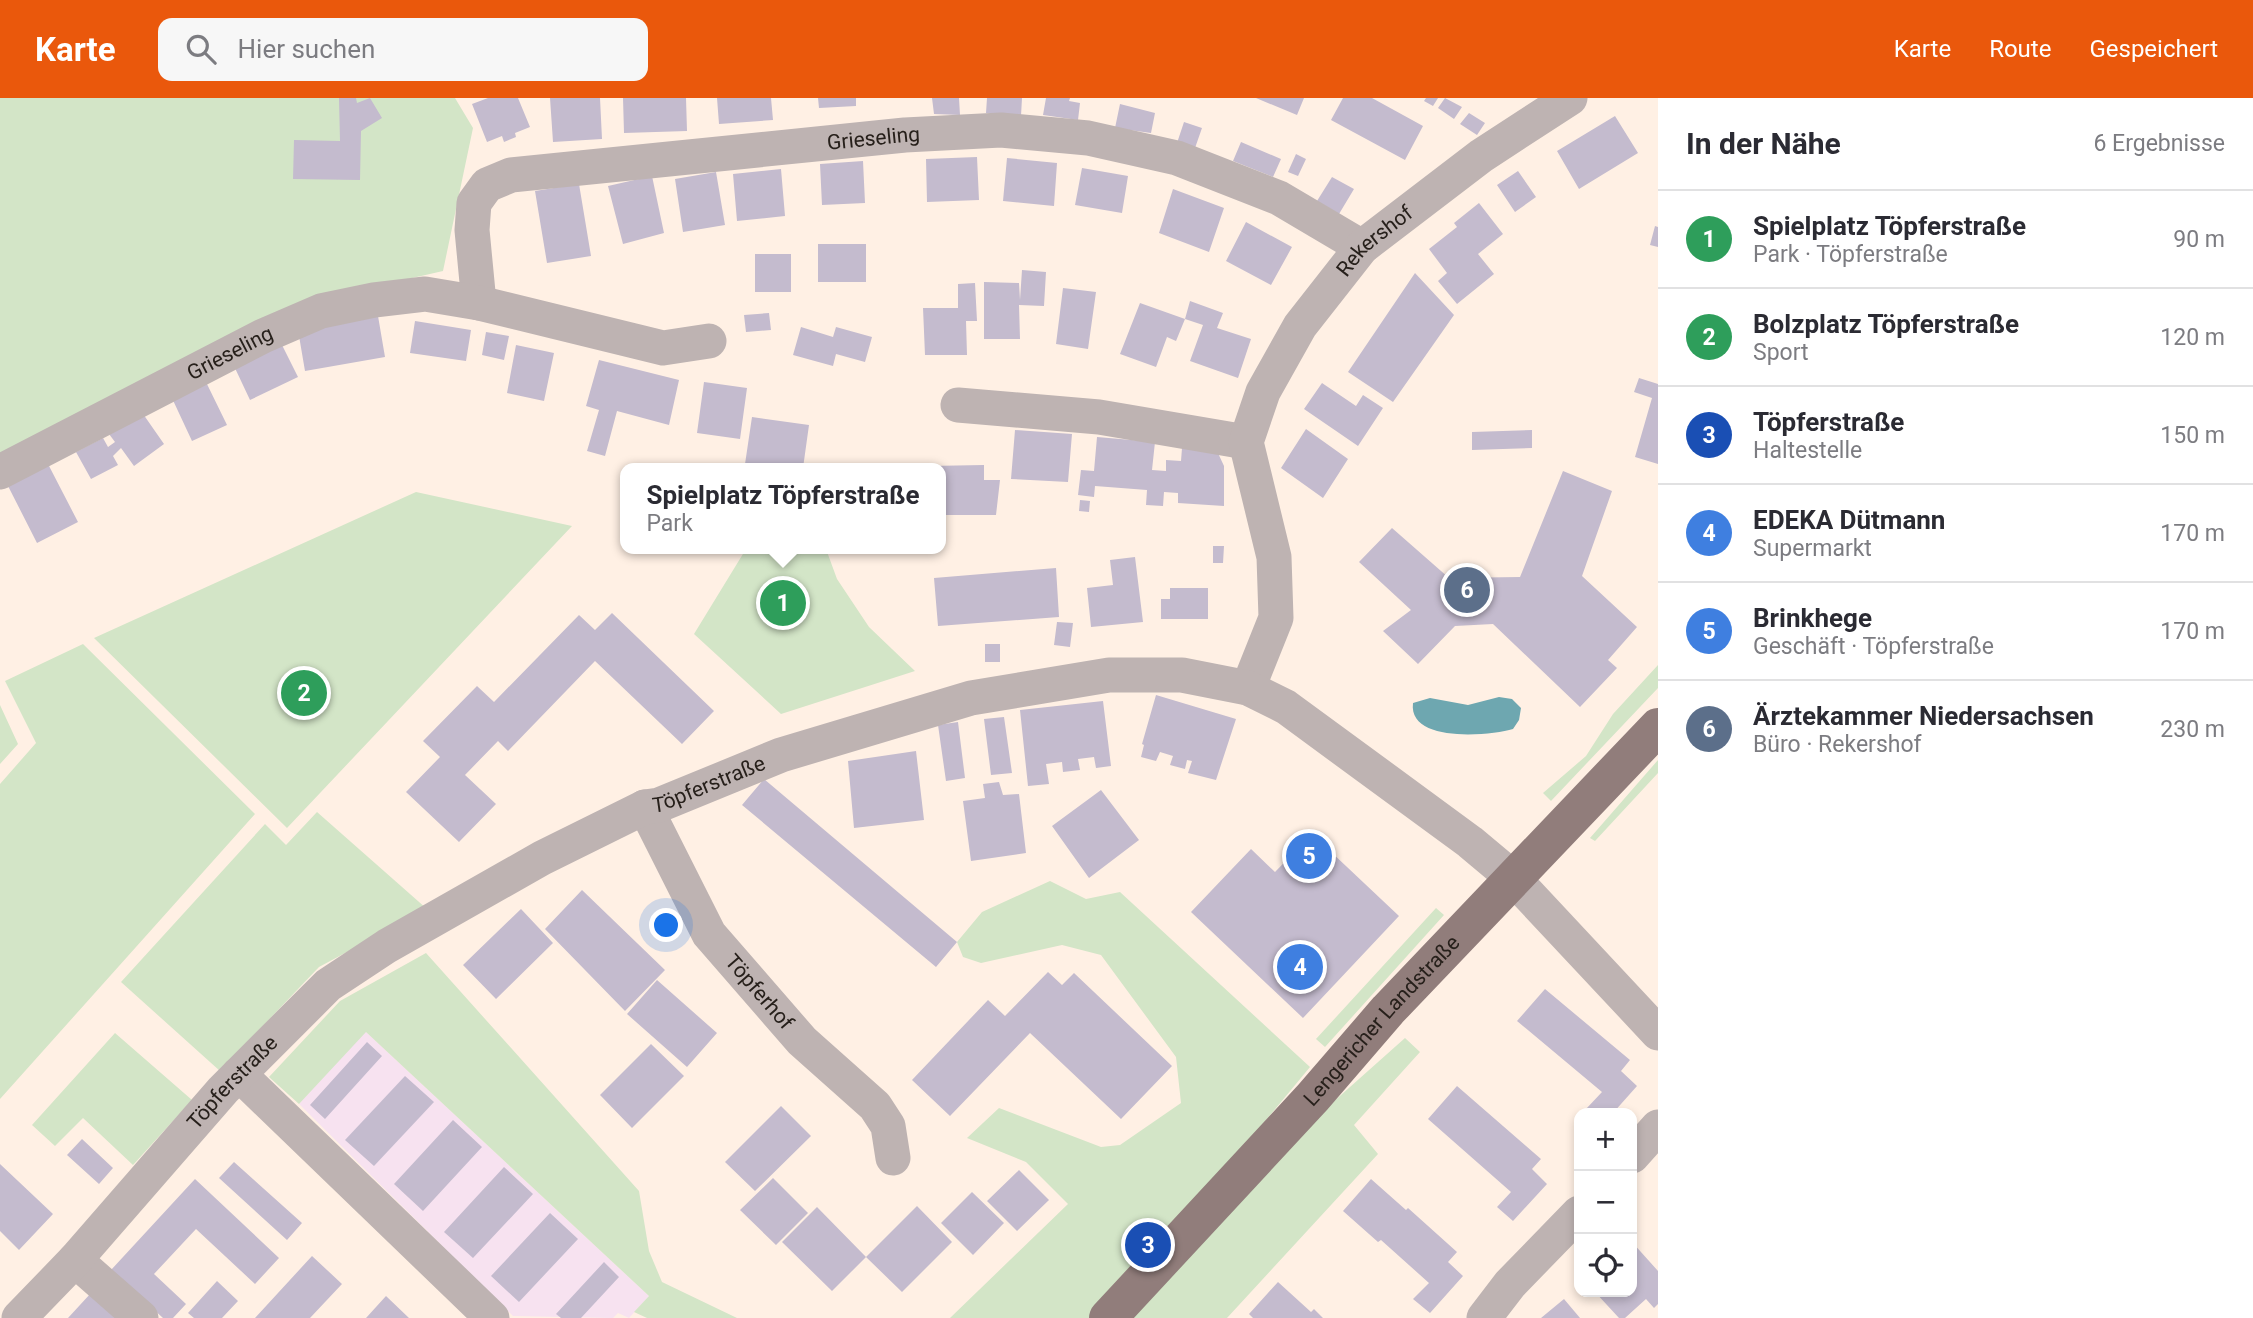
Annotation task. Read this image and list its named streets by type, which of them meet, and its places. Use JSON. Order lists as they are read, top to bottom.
{
  "streets": {
    "main road": ["Lengericher Landstraße"],
    "street": [
      "Grieseling",
      "Rekershof",
      "Töpferstraße",
      "Töpferhof"
    ]
  },
  "crossings": [
    ["Grieseling", "Rekershof"],
    ["Töpferstraße", "Töpferhof"],
    ["Töpferstraße", "Lengericher Landstraße"]
  ],
  "page": {
    "header": "Karte",
    "search": "Hier suchen",
    "nav": ["Karte", "Route", "Gespeichert"],
    "heading": ["In der Nähe", "6 Ergebnisse"],
    "list": [
      {
        "mark": "1",
        "name": "Spielplatz Töpferstraße",
        "note": "Park · Töpferstraße",
        "value": "90 m"
      },
      {
        "mark": "2",
        "name": "Bolzplatz Töpferstraße",
        "note": "Sport",
        "value": "120 m"
      },
      {
        "mark": "3",
        "name": "Töpferstraße",
        "note": "Haltestelle",
        "value": "150 m"
      },
      {
        "mark": "4",
        "name": "EDEKA Dütmann",
        "note": "Supermarkt",
        "value": "170 m"
      },
      {
        "mark": "5",
        "name": "Brinkhege",
        "note": "Geschäft · Töpferstraße",
        "value": "170 m"
      },
      {
        "mark": "6",
        "name": "Ärztekammer Niedersachsen",
        "note": "Büro · Rekershof",
        "value": "230 m"
      }
    ],
    "popup": ["Spielplatz Töpferstraße", "Park"],
    "pins": [
      "6",
      "1",
      "2",
      "5",
      "4",
      "3"
    ],
    "map_buttons": ["+", "−"]
  }
}
